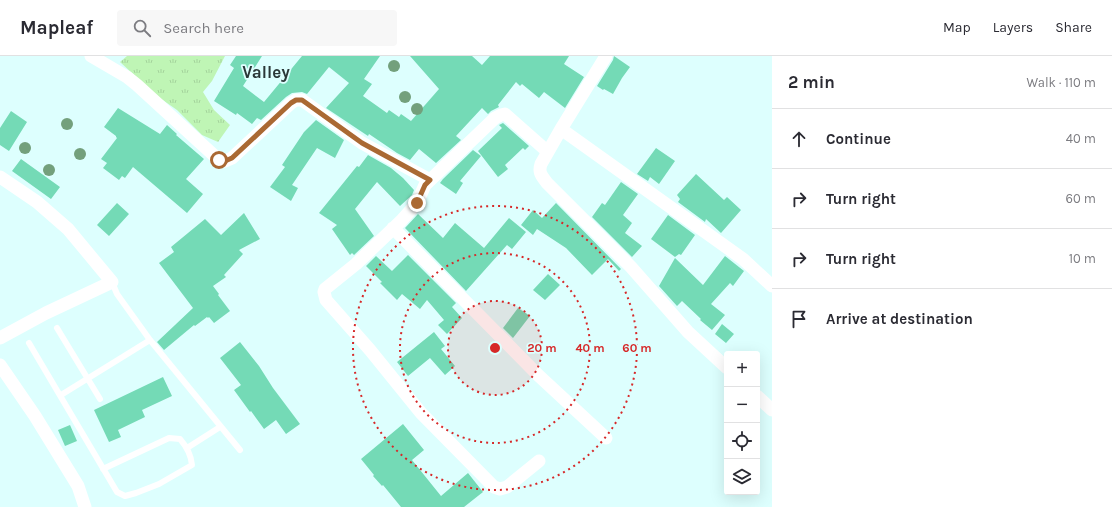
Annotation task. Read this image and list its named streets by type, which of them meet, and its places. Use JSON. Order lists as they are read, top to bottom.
{
  "districts": ["Valley"],
  "page": {
    "header": "Mapleaf",
    "search": "Search here",
    "nav": ["Map", "Layers", "Share"],
    "heading": ["2 min", "Walk · 110 m"],
    "list": [
      ["Continue", "40 m"],
      ["Turn right", "60 m"],
      ["Turn right", "10 m"],
      "Arrive at destination"
    ],
    "map_buttons": ["+", "−"]
  },
  "rings": ["20 m", "40 m", "60 m"]
}
